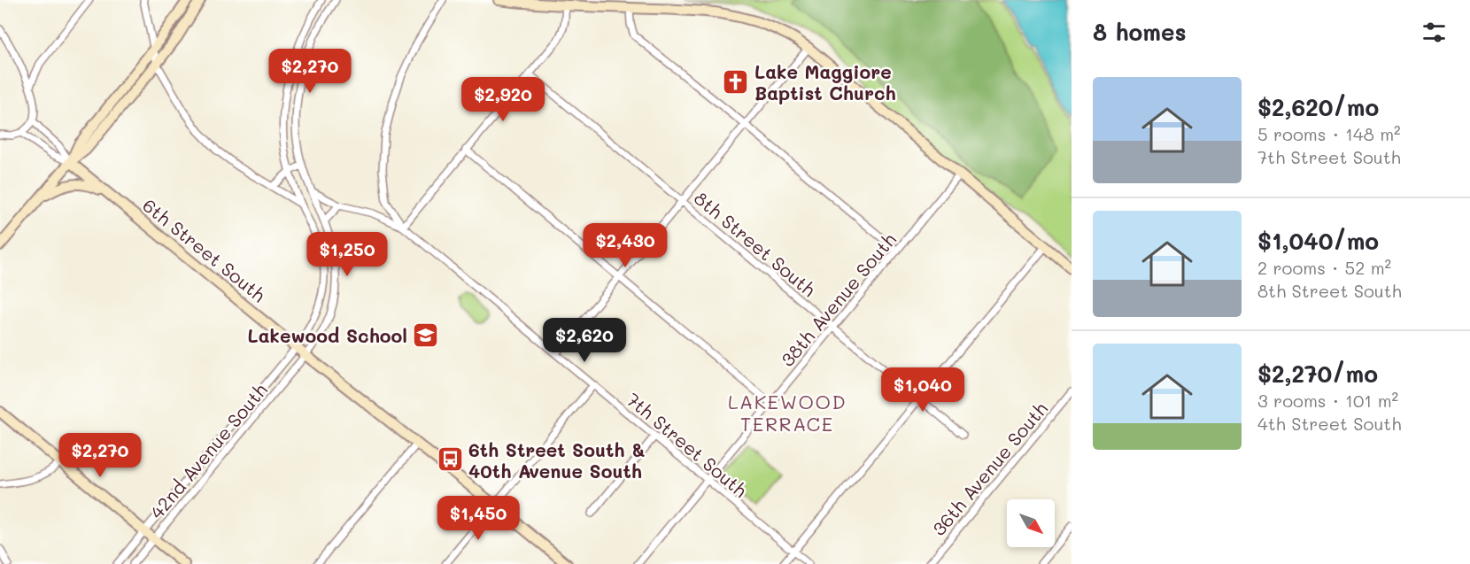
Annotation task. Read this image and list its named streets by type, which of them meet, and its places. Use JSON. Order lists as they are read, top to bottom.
{
  "streets": {
    "street": [
      "8th Street South",
      "6th Street South",
      "38th Avenue South",
      "7th Street South",
      "42nd Avenue South",
      "36th Avenue South"
    ]
  },
  "crossings": [
    ["8th Street South", "38th Avenue South"],
    ["6th Street South", "42nd Avenue South"],
    ["38th Avenue South", "7th Street South"],
    ["7th Street South", "42nd Avenue South"]
  ],
  "districts": ["LAKEWOOD TERRACE"],
  "places": {
    "church": ["Lake Maggiore Baptist Church"],
    "school or university": ["Lakewood School"],
    "bus stop": ["6th Street South & 40th Avenue South"]
  },
  "north": "bottom right",
  "page": {
    "heading": "8 homes",
    "price": [
      "$2,270",
      "$2,920",
      "$2,430",
      "$1,250",
      "$2,620",
      "$1,040",
      "$2,270",
      "$1,450"
    ],
    "list": [
      {
        "name": "$2,620/mo",
        "note": "5 rooms · 148 m² · 7th Street South"
      },
      {
        "name": "$1,040/mo",
        "note": "2 rooms · 52 m² · 8th Street South"
      },
      {
        "name": "$2,270/mo",
        "note": "3 rooms · 101 m² · 4th Street South"
      }
    ]
  }
}
